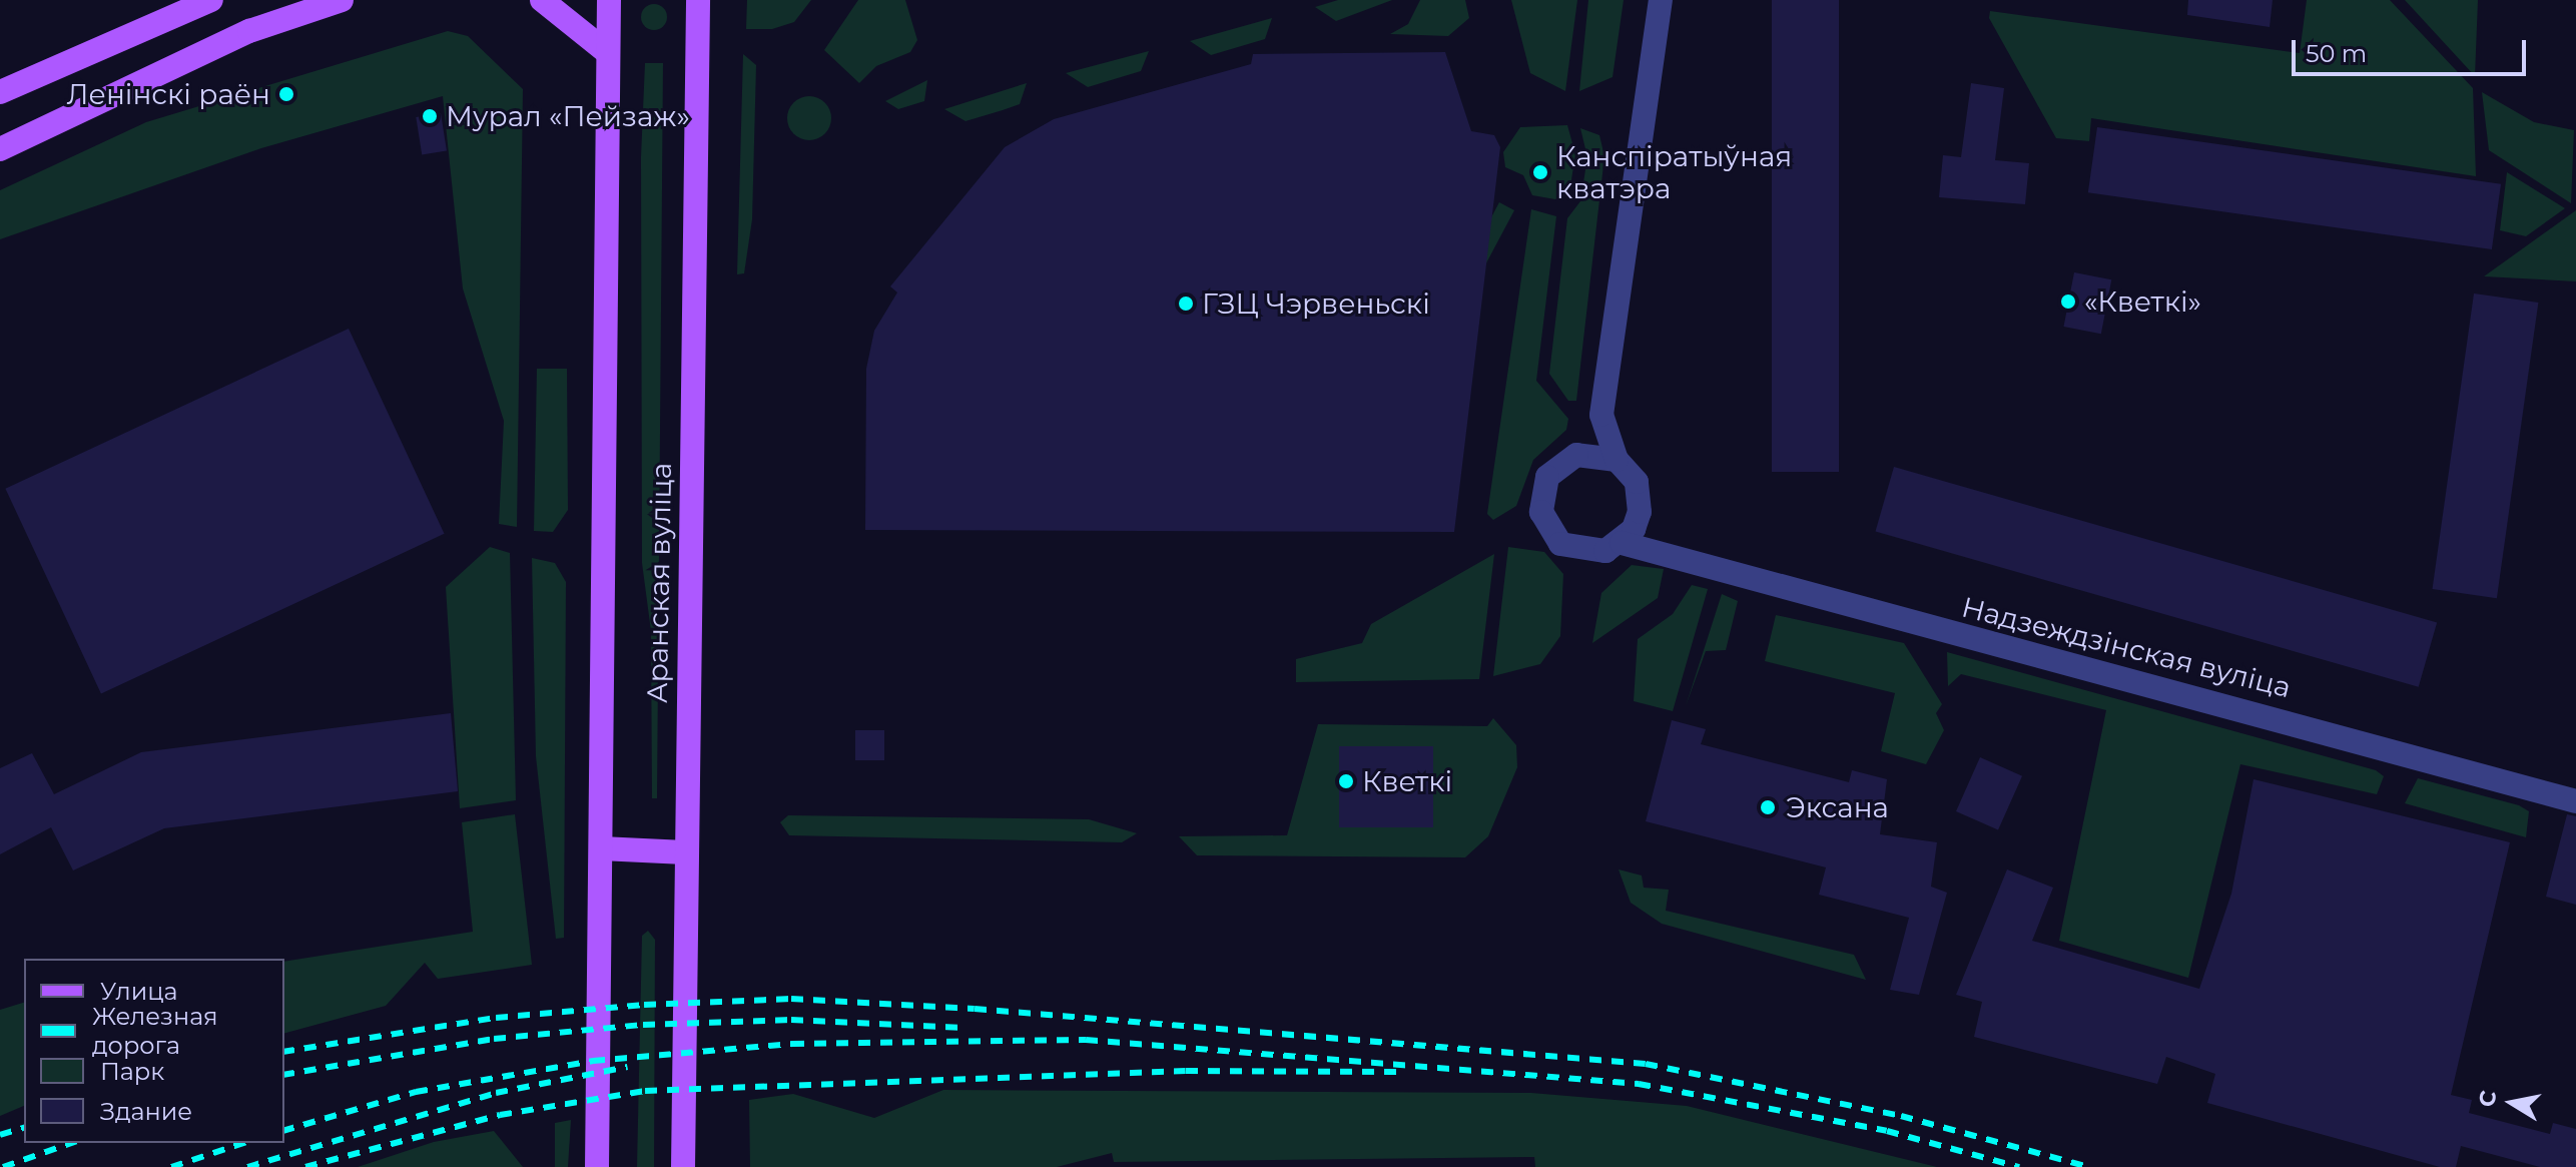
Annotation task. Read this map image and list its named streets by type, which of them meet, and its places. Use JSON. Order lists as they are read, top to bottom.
{
  "streets": {
    "main road": ["Аранская вуліца"],
    "street": ["Надзеждзінская вуліца"]
  },
  "places": [
    "Ленінскі раён",
    "Мурал «Пейзаж»",
    "Канспіратыўная кватэра",
    "«Кветкі»",
    "ГЗЦ Чэрвеньскі",
    "Кветкі",
    "Эксана"
  ],
  "legend": [
    "Улица",
    "Железная дорога",
    "Парк",
    "Здание"
  ],
  "scale_bar": "50 m",
  "north": "left"
}
